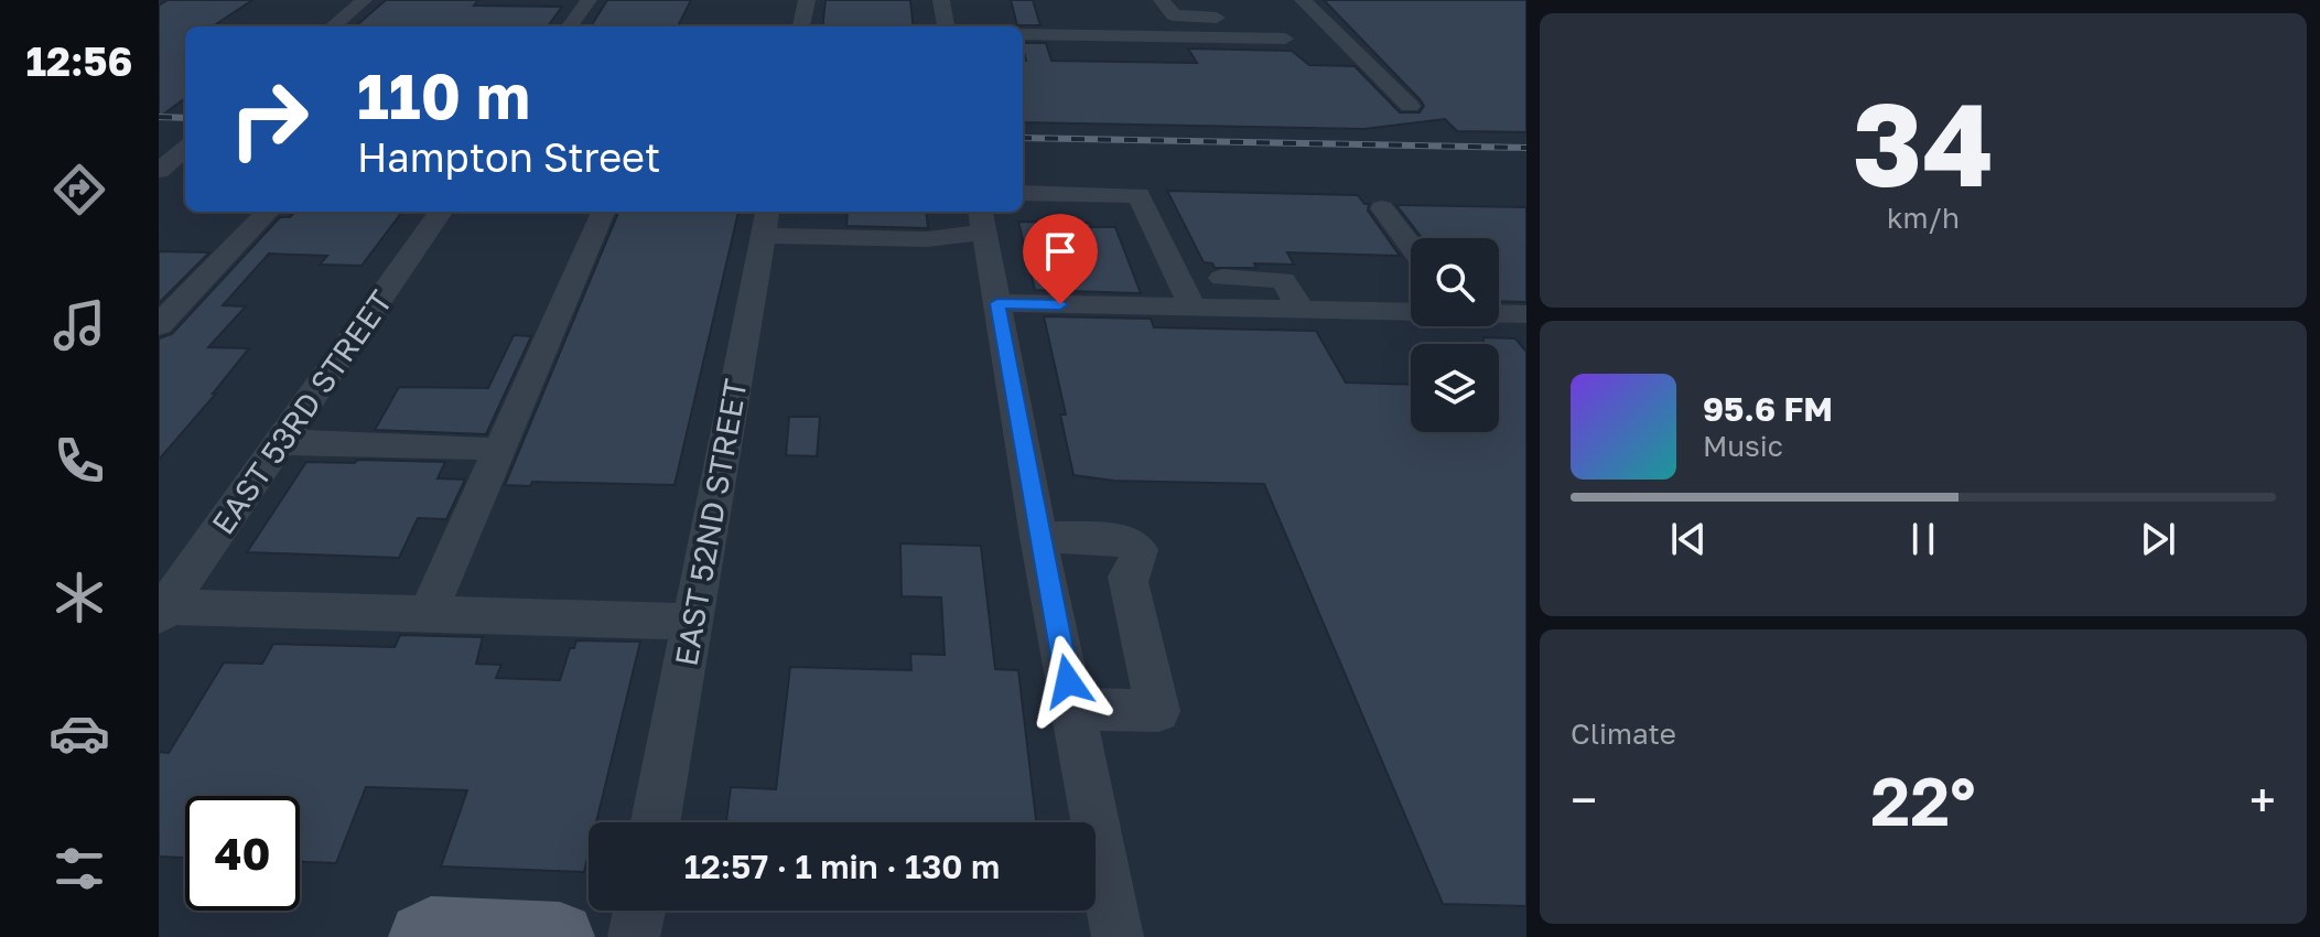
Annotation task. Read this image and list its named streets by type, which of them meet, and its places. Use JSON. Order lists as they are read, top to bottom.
{
  "streets": {
    "street": ["EAST 53RD STREET", "EAST 52ND STREET"]
  },
  "page": {
    "tabs": "12:56",
    "tile": [
      ["34", "km/h"],
      "Climate"
    ],
    "turn": ["110 m", "Hampton Street"],
    "song": ["95.6 FM", "Music"],
    "heat": ["−", "22°", "+"],
    "limit": "40",
    "trip": "12:57 · 1 min · 130 m"
  }
}
